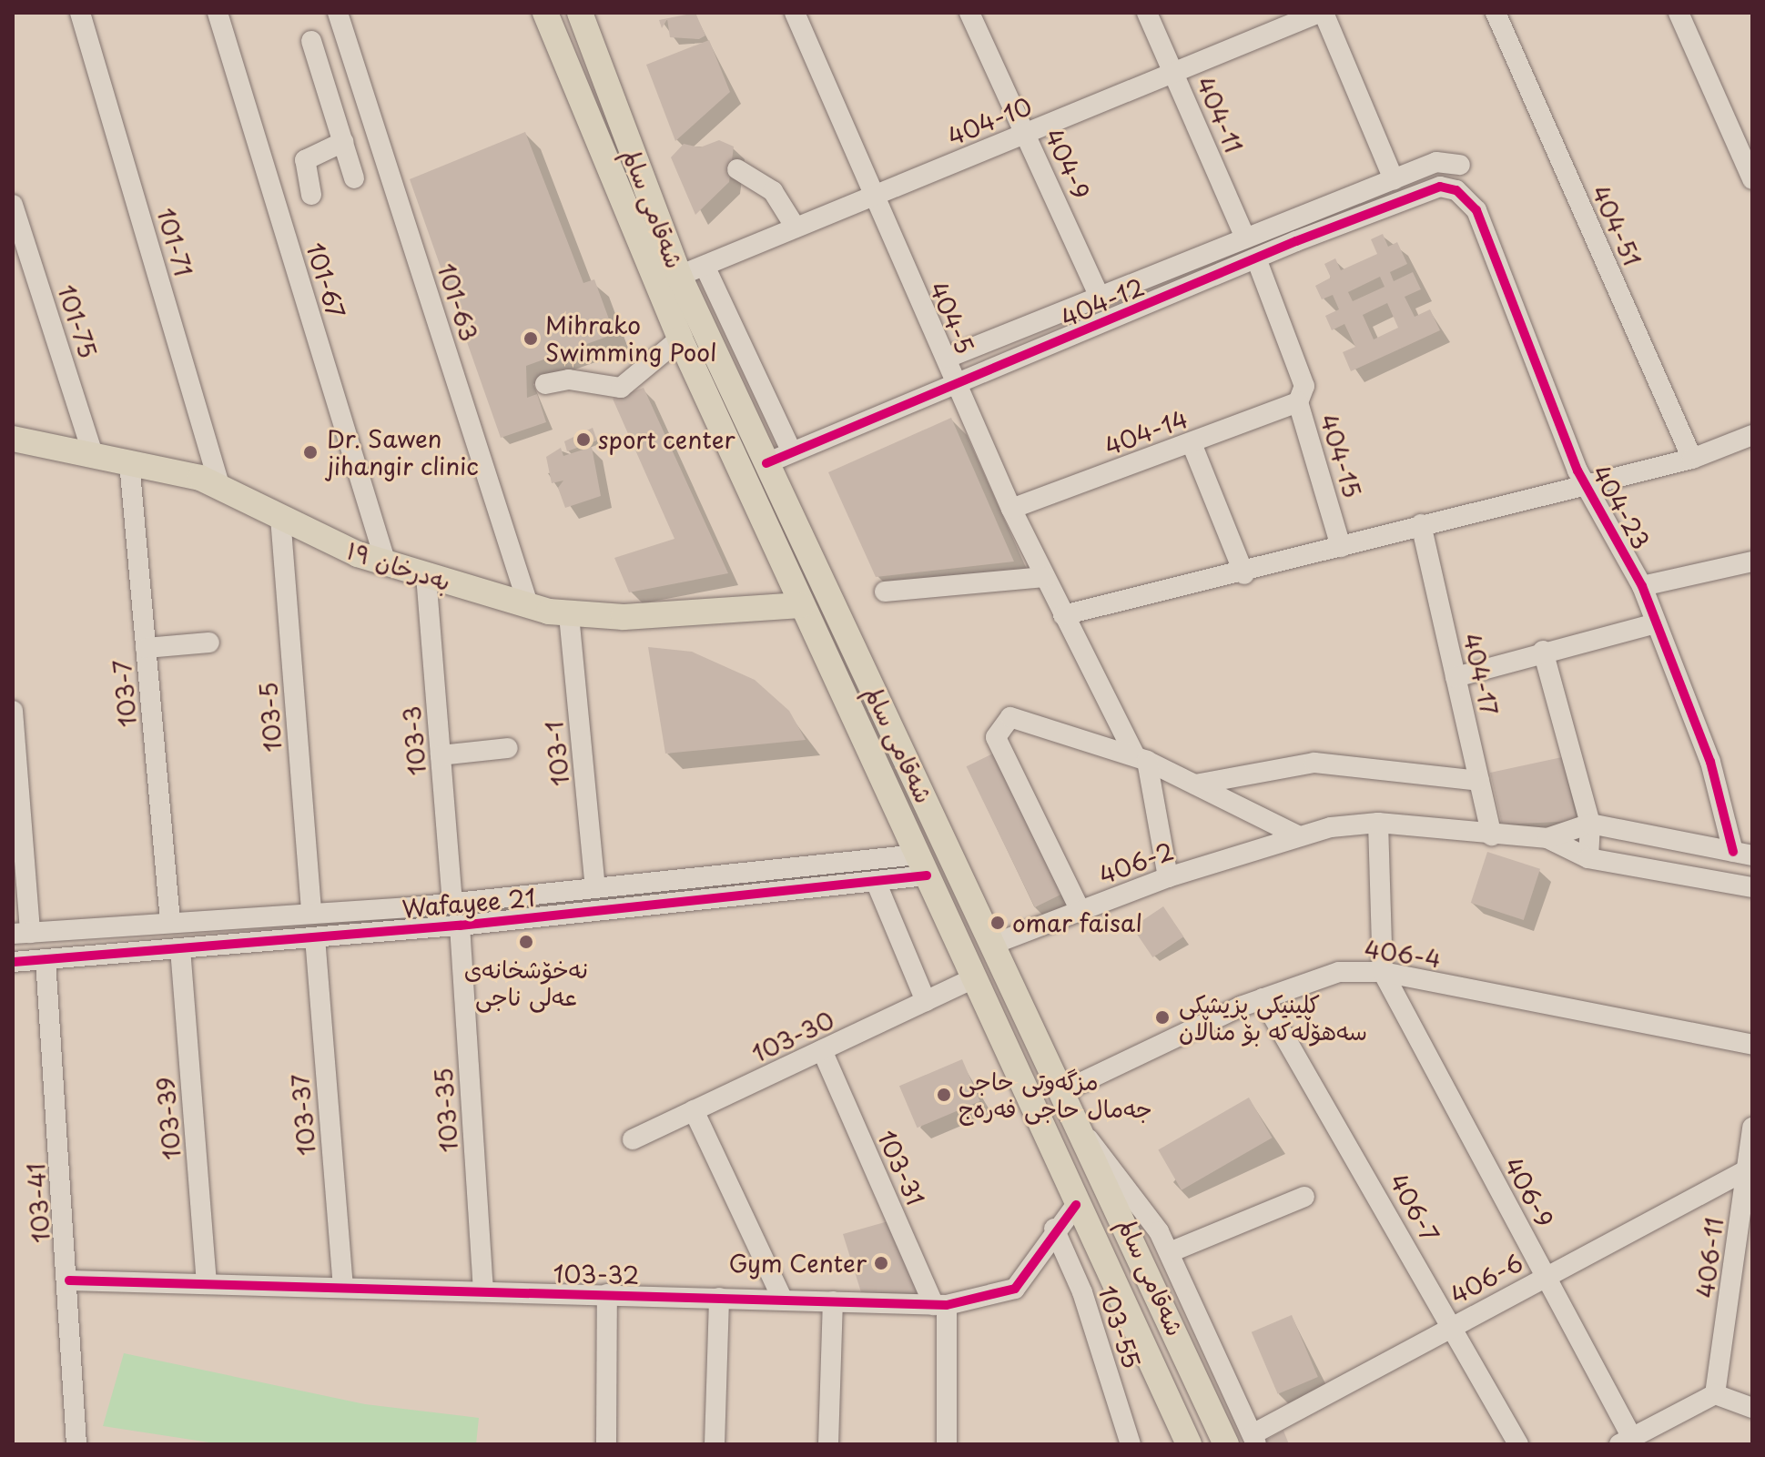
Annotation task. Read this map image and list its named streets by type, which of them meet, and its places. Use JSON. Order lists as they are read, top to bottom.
{
  "streets": {
    "main road": ["شەقامی سالم", "بەدرخان ١٩"],
    "street": [
      "404-11",
      "404-10",
      "404-9",
      "404-51",
      "101-71",
      "101-67",
      "101-63",
      "404-12",
      "404-5",
      "101-75",
      "404-14",
      "404-15",
      "404-23",
      "404-17",
      "103-7",
      "103-5",
      "103-3",
      "103-1",
      "406-2",
      "Wafayee 21",
      "406-4",
      "103-30",
      "103-35",
      "103-37",
      "103-39",
      "103-31",
      "406-9",
      "103-41",
      "406-7",
      "406-11",
      "103-32",
      "406-6",
      "103-55"
    ]
  },
  "crossings": [
    ["404-11", "404-10"],
    ["404-10", "404-9"],
    ["404-10", "شەقامی سالم"],
    ["404-10", "404-5"],
    ["شەقامی سالم", "404-12"],
    ["شەقامی سالم", "بەدرخان ١٩"],
    ["شەقامی سالم", "406-2"],
    ["شەقامی سالم", "Wafayee 21"],
    ["شەقامی سالم", "406-4"],
    ["شەقامی سالم", "103-30"],
    ["شەقامی سالم", "103-32"],
    ["101-71", "بەدرخان ١٩"],
    ["101-67", "بەدرخان ١٩"],
    ["101-63", "بەدرخان ١٩"],
    ["404-12", "404-5"],
    ["404-12", "404-15"],
    ["404-12", "404-23"],
    ["404-5", "404-14"],
    ["404-5", "406-2"],
    ["101-75", "بەدرخان ١٩"],
    ["404-14", "404-15"],
    ["بەدرخان ١٩", "103-7"],
    ["بەدرخان ١٩", "103-5"],
    ["بەدرخان ١٩", "103-3"],
    ["بەدرخان ١٩", "103-1"],
    ["404-17", "406-2"],
    ["103-7", "Wafayee 21"],
    ["103-5", "Wafayee 21"],
    ["103-3", "Wafayee 21"],
    ["103-1", "Wafayee 21"],
    ["Wafayee 21", "103-35"],
    ["Wafayee 21", "103-37"],
    ["Wafayee 21", "103-39"],
    ["Wafayee 21", "103-41"],
    ["406-4", "406-9"],
    ["406-4", "406-7"],
    ["103-30", "103-31"],
    ["103-35", "103-32"],
    ["103-37", "103-32"],
    ["103-39", "103-32"],
    ["103-31", "103-32"],
    ["406-9", "406-6"],
    ["103-41", "103-32"],
    ["406-7", "406-6"],
    ["406-11", "406-6"],
    ["103-32", "103-55"]
  ],
  "places": [
    "Mihrako Swimming Pool",
    "sport center",
    "Dr. Sawen jihangir clinic",
    "omar faisal",
    "نەخۆشخانەی عەلی ناجی",
    "کلینیکی پزیشکی سەهۆڵەکە بۆ مناڵان",
    "مزگه‌وتی حاجی جەمال حاجی فەرەج",
    "Gym Center"
  ]
}
